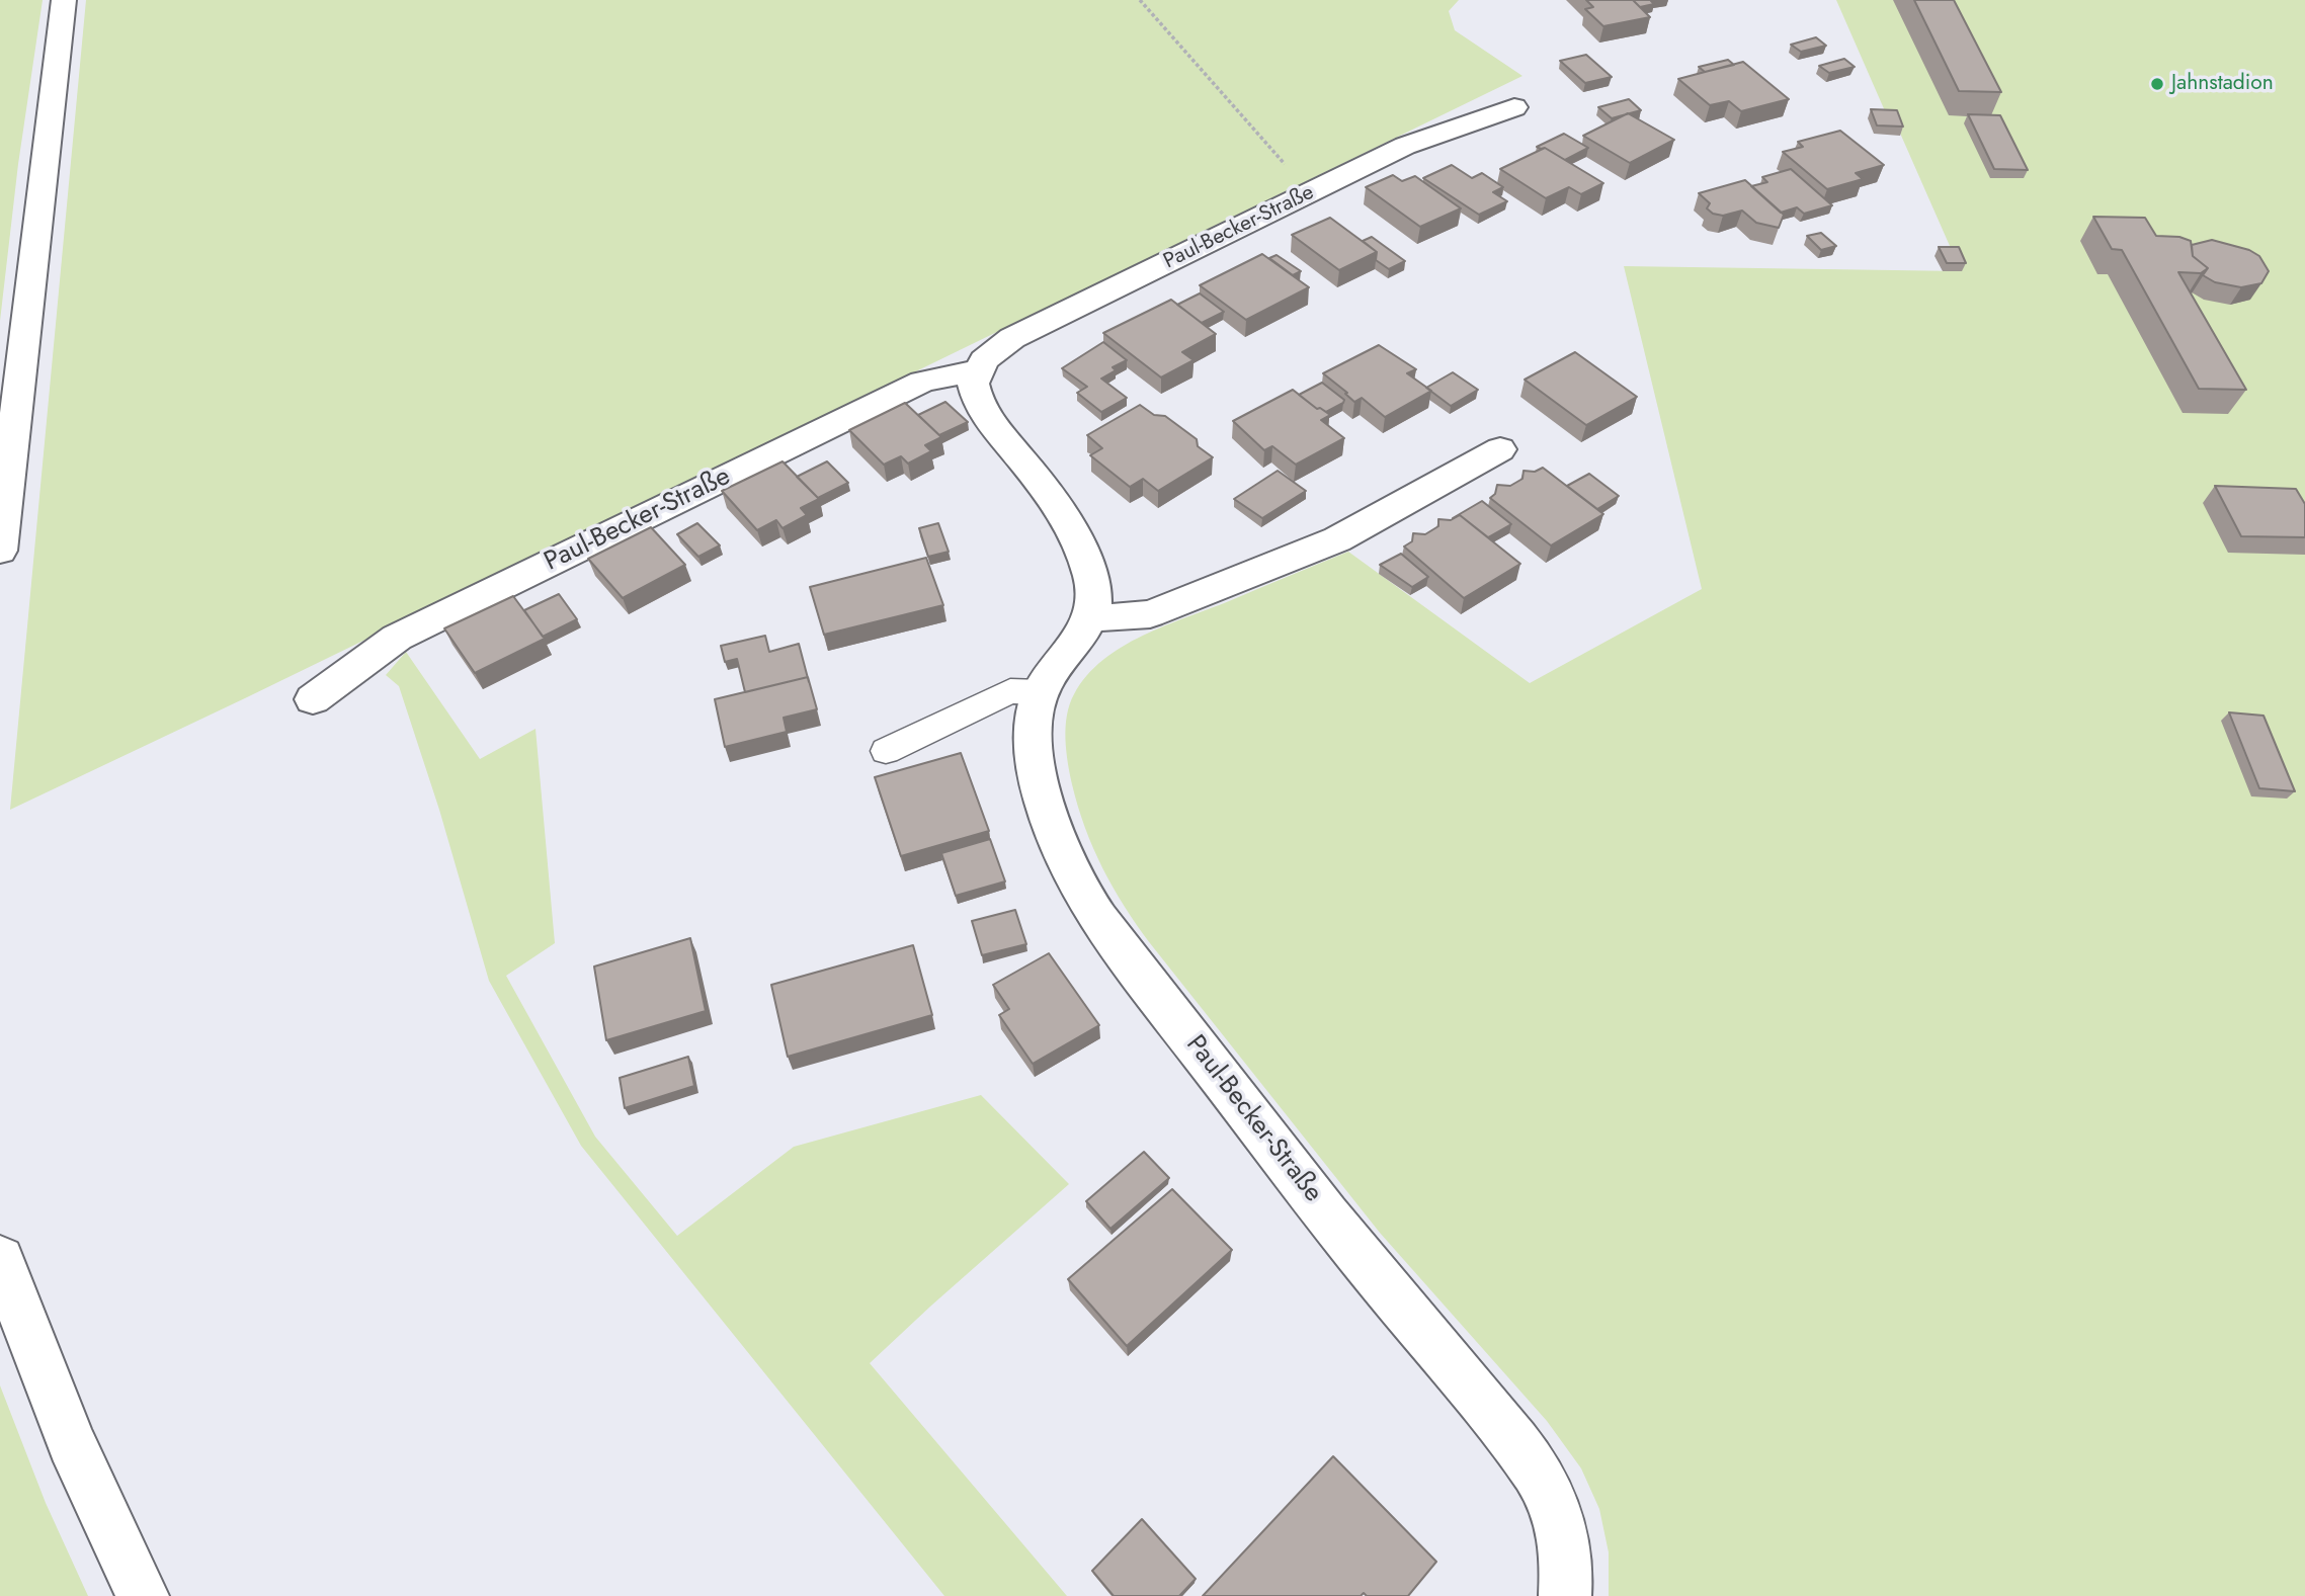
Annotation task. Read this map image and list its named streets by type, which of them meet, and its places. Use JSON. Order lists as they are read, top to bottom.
{
  "streets": {
    "street": ["Paul-Becker-Straße"]
  },
  "places": ["Jahnstadion"]
}
